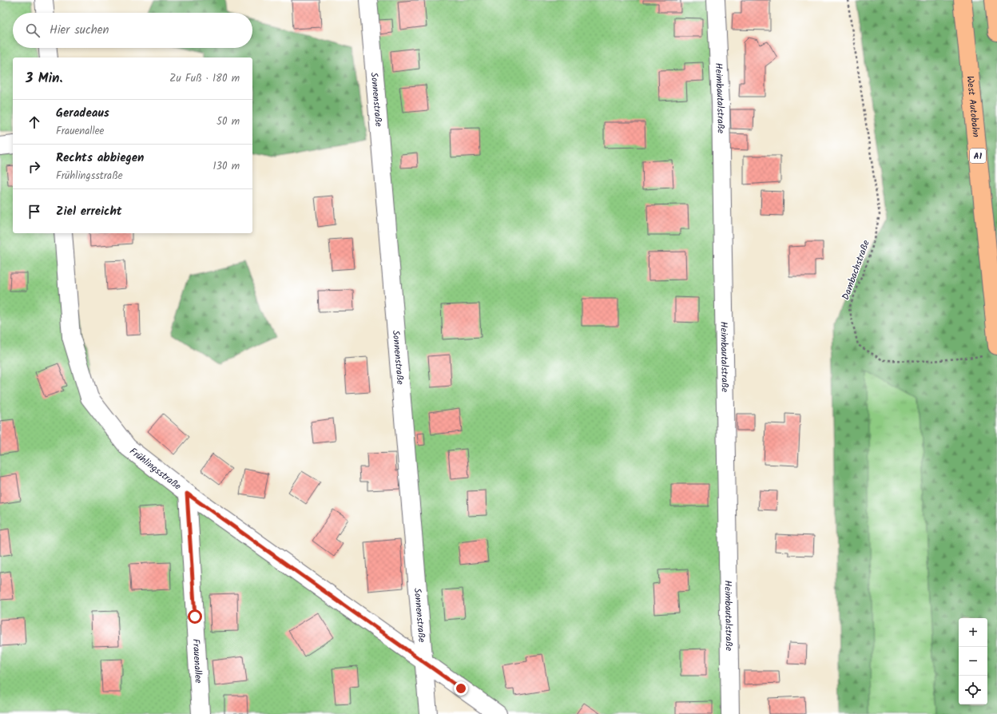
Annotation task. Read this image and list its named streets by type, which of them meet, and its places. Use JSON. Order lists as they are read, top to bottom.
{
  "streets": {
    "highway": ["West Autobahn", "A1"],
    "street": [
      "Heimbautalstraße",
      "Sonnenstraße",
      "Frühlingsstraße",
      "Frauenallee"
    ],
    "path": ["Dambachstraße"]
  },
  "crossings": [
    ["Sonnenstraße", "Frühlingsstraße"],
    ["West Autobahn", "Dambachstraße"],
    ["Frühlingsstraße", "Frauenallee"]
  ],
  "page": {
    "search": "Hier suchen",
    "heading": ["3 Min.", "Zu Fuß · 180 m"],
    "list": [
      ["Geradeaus", "Frauenallee", "50 m"],
      ["Rechts abbiegen", "Frühlingsstraße", "130 m"],
      "Ziel erreicht"
    ],
    "map_buttons": ["+", "−"]
  }
}
